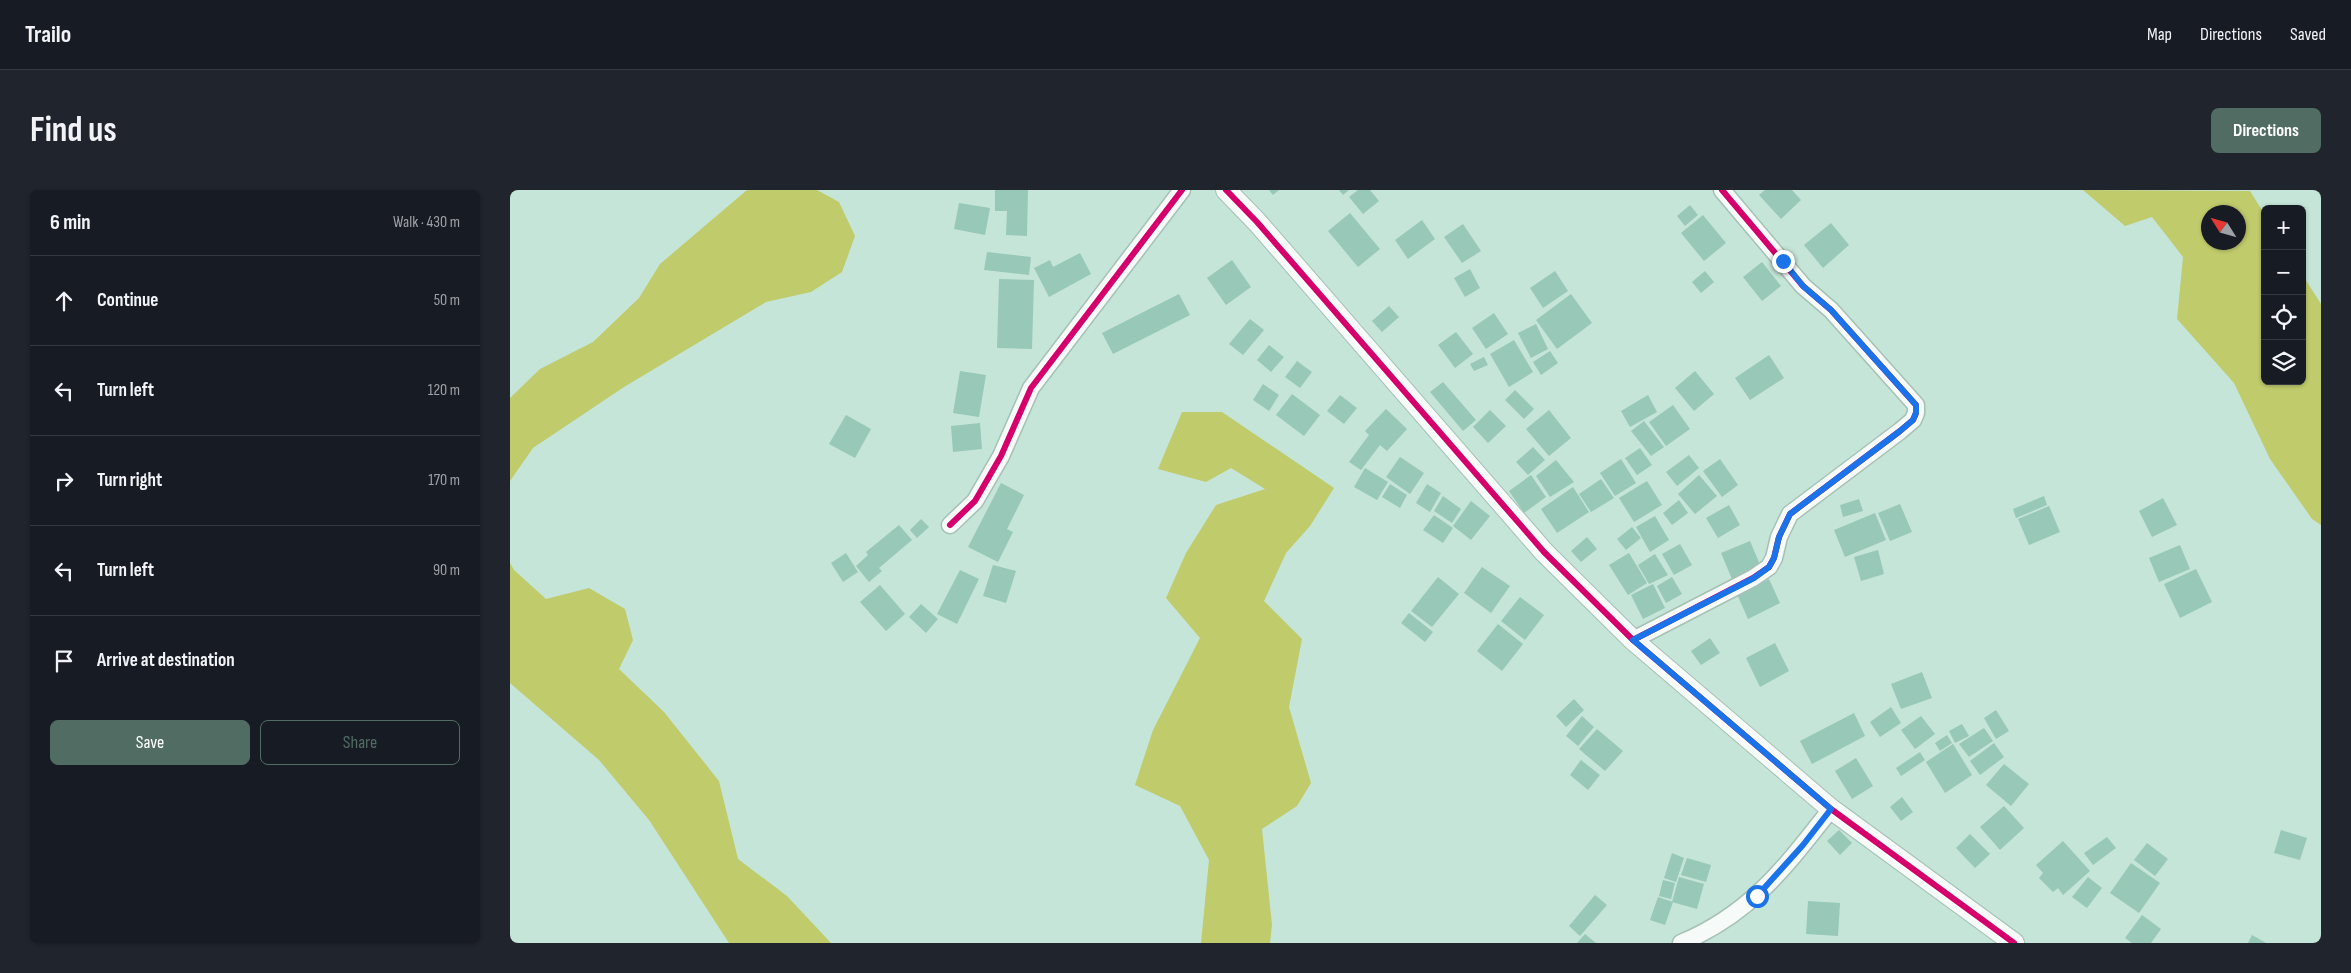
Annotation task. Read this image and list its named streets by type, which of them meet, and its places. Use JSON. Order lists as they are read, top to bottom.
{
  "north": "top left",
  "page": {
    "header": "Trailo",
    "nav": ["Map", "Directions", "Saved"],
    "buttons": [
      "Directions",
      ["Save", "Share"]
    ],
    "title": "Find us",
    "heading": ["6 min", "Walk · 430 m"],
    "map_buttons": ["+", "−"],
    "list": [
      ["Continue", "50 m"],
      ["Turn left", "120 m"],
      ["Turn right", "170 m"],
      ["Turn left", "90 m"],
      "Arrive at destination"
    ]
  }
}
